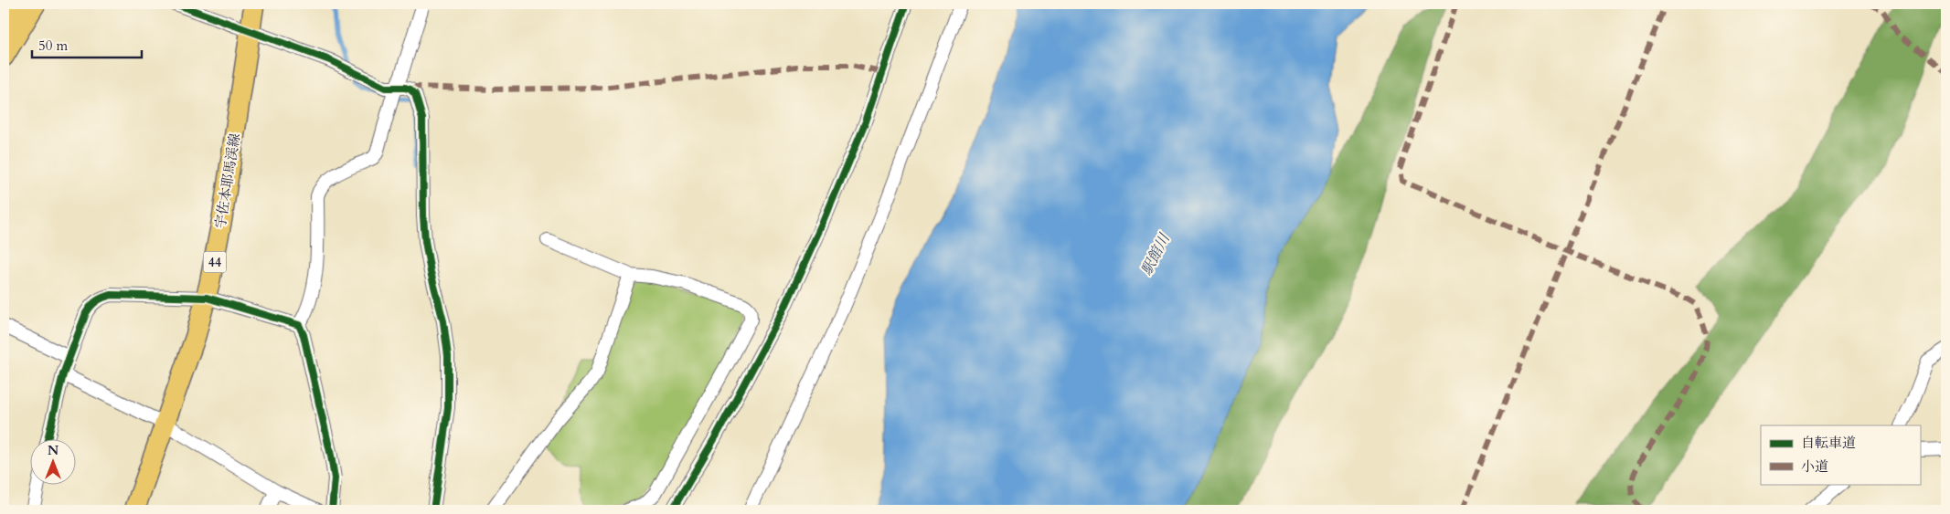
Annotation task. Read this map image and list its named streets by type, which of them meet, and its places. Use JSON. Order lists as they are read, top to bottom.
{
  "streets": {
    "main road": ["宇佐本耶馬渓線", "44"]
  },
  "water": ["駅館川"],
  "legend": ["自転車道", "小道"],
  "scale_bar": "50 m",
  "north": "top"
}
